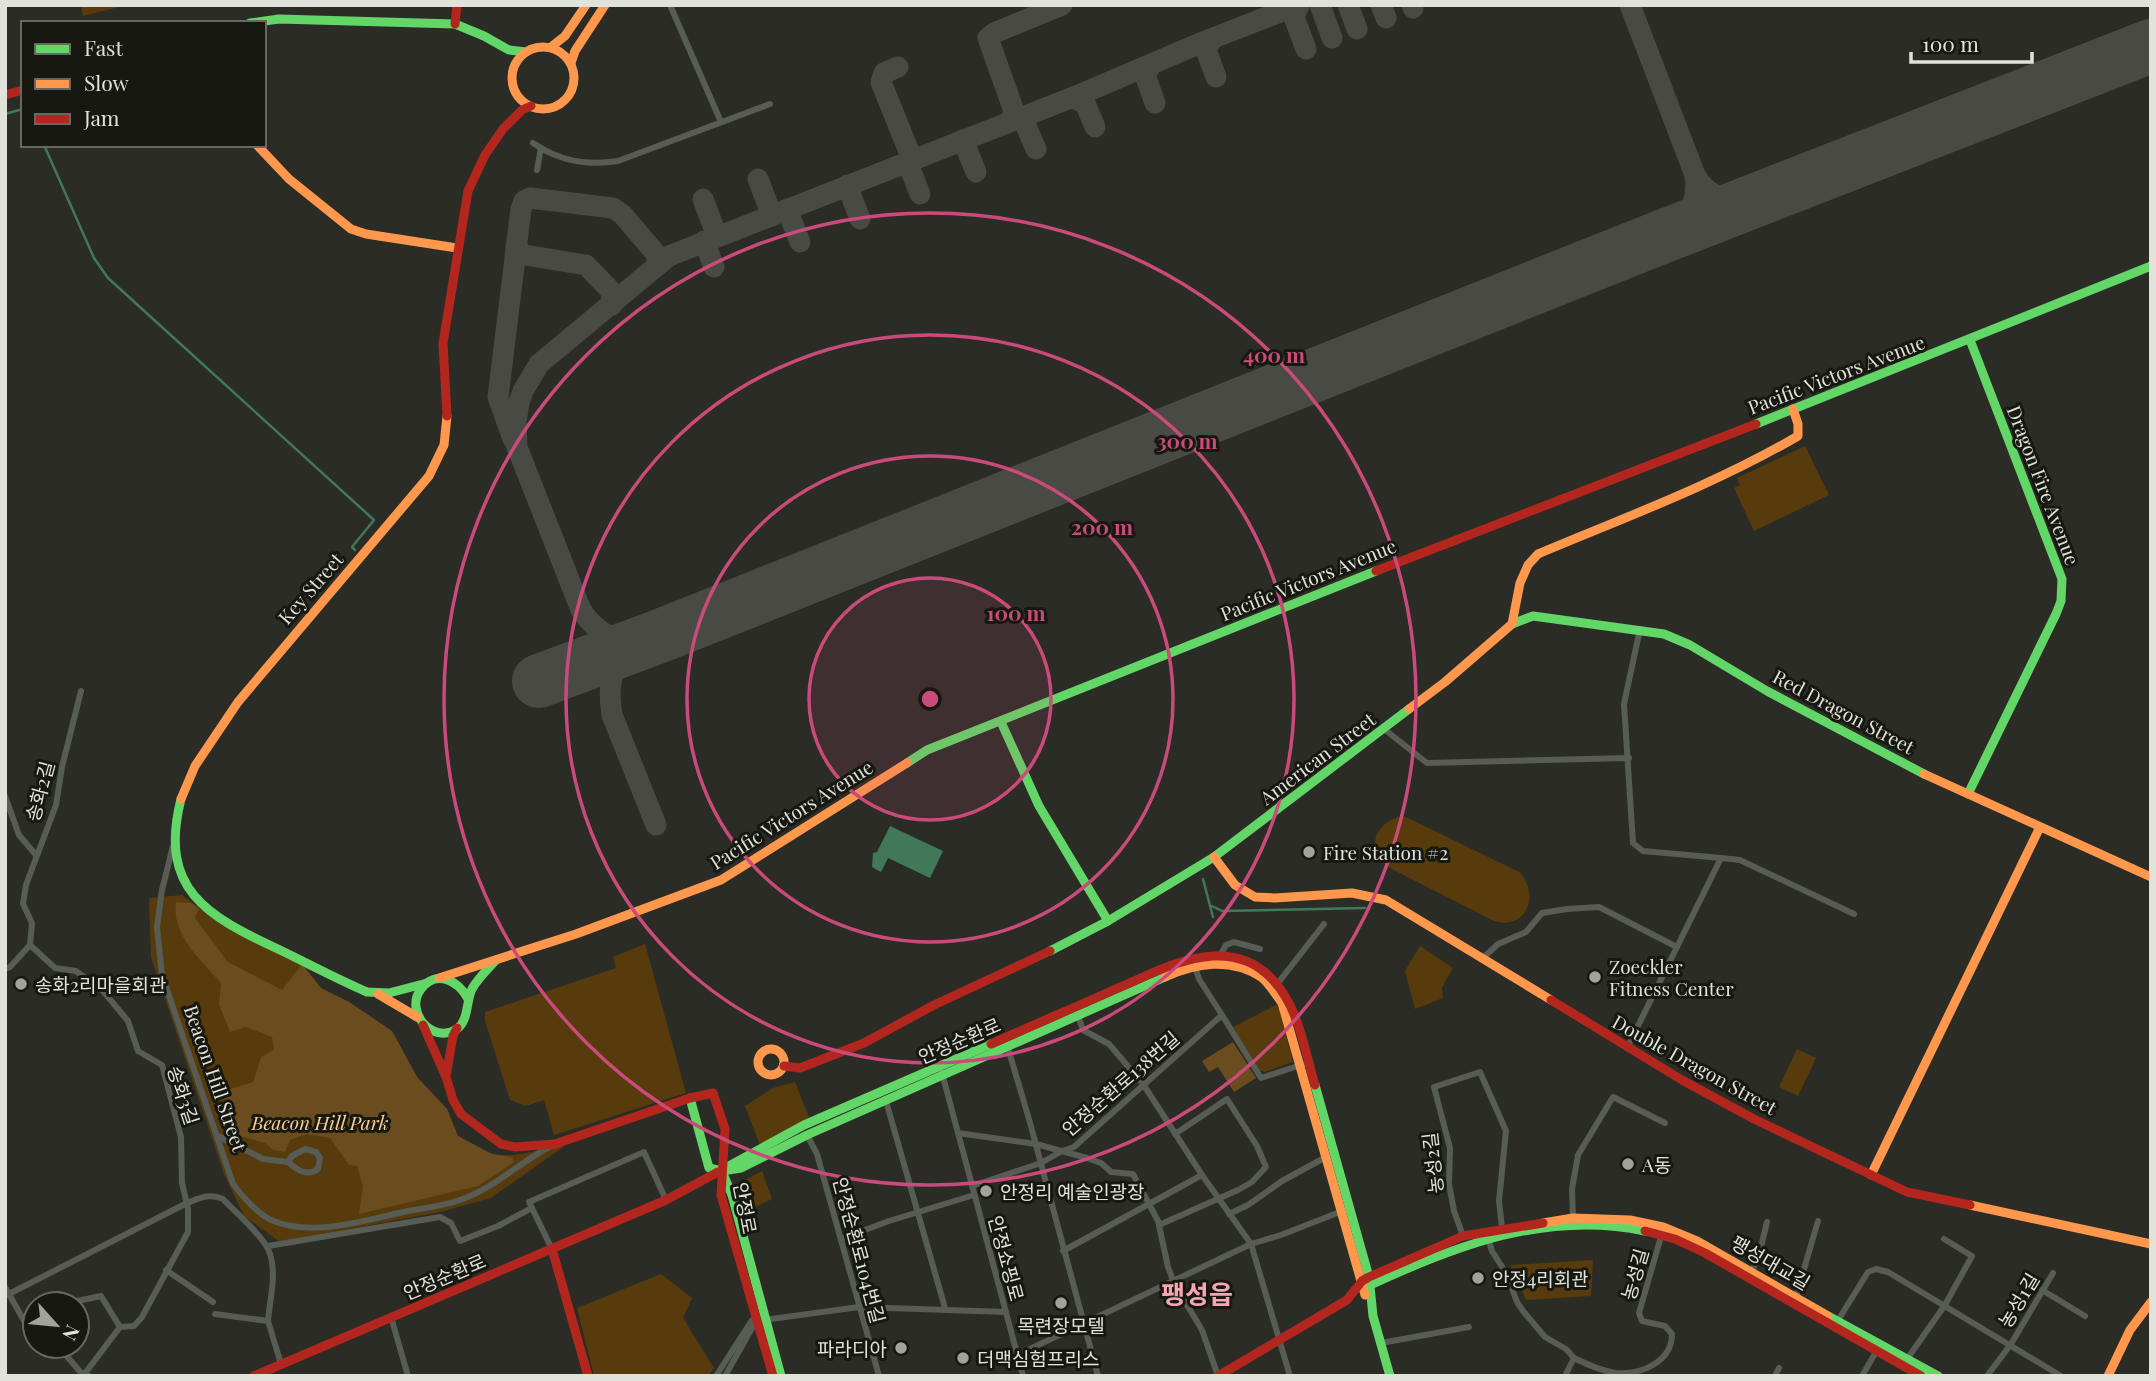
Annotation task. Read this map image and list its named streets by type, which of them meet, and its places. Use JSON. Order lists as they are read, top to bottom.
{
  "streets": {
    "street": [
      "Pacific Victors Avenue",
      "Dragon Fire Avenue",
      "Key Street",
      "Red Dragon Street",
      "American Street",
      "송화2길",
      "안정순환로",
      "Double Dragon Street",
      "Beacon Hill Street",
      "안정순환로138번길",
      "송화3길",
      "농성2길",
      "안정로",
      "안정순환로104번길",
      "안정쇼핑로",
      "팽성대교길",
      "농성길",
      "농성1길"
    ]
  },
  "crossings": [
    ["Pacific Victors Avenue", "Dragon Fire Avenue"],
    ["Pacific Victors Avenue", "Key Street"],
    ["Dragon Fire Avenue", "Red Dragon Street"],
    ["Key Street", "Beacon Hill Street"],
    ["Red Dragon Street", "American Street"],
    ["American Street", "Double Dragon Street"],
    ["송화2길", "송화3길"],
    ["안정순환로", "안정로"],
    ["안정순환로", "안정순환로104번길"],
    ["안정순환로", "안정쇼핑로"],
    ["안정순환로", "팽성대교길"],
    ["Beacon Hill Street", "안정로"],
    ["안정순환로138번길", "안정쇼핑로"],
    ["농성2길", "팽성대교길"],
    ["팽성대교길", "농성길"],
    ["팽성대교길", "농성1길"]
  ],
  "districts": ["팽성읍"],
  "parks": ["Beacon Hill Park"],
  "places": [
    "Fire Station #2",
    "Zoeckler Fitness Center",
    "송화2리마을회관",
    "A동",
    "안정리 예술인광장",
    "안정4리회관",
    "목련장모텔",
    "파라디아",
    "더맥심험프리스"
  ],
  "legend": ["Fast", "Slow", "Jam"],
  "scale_bar": "100 m",
  "north": "bottom right",
  "rings": [
    "400 m",
    "300 m",
    "200 m",
    "100 m"
  ]
}
